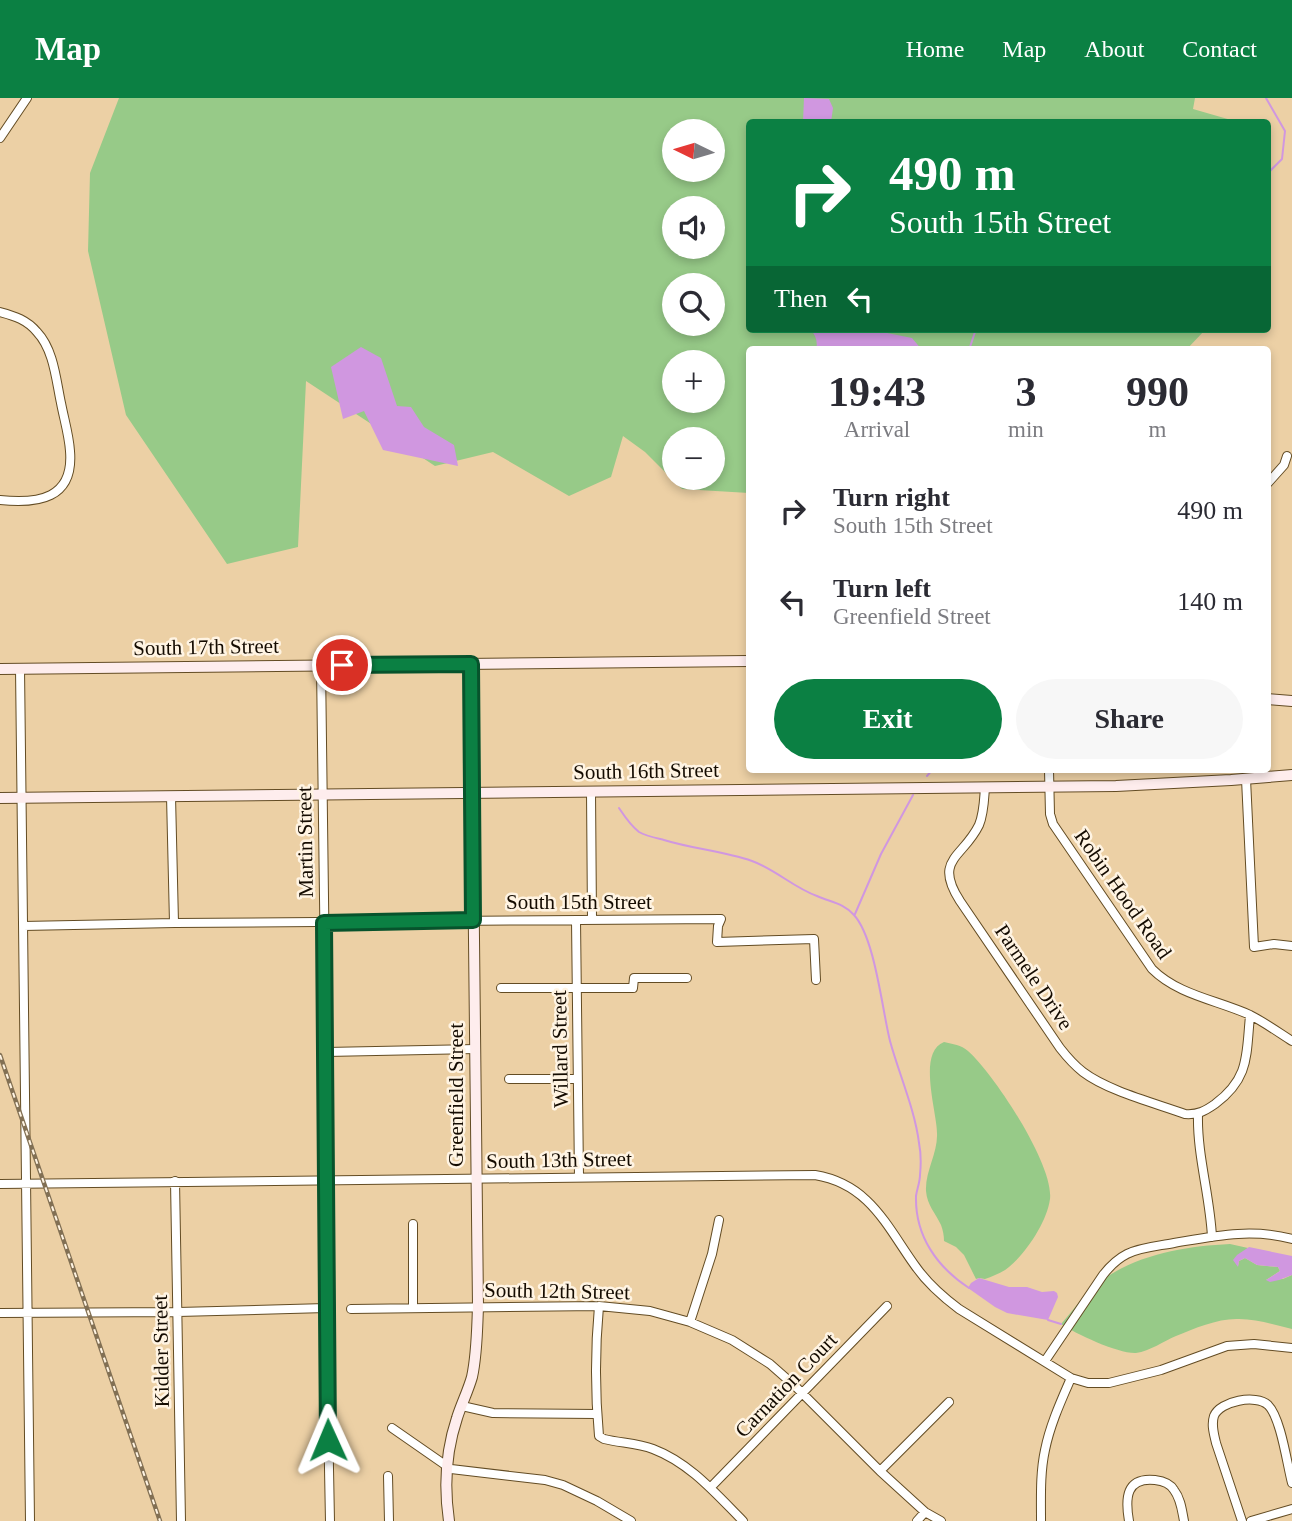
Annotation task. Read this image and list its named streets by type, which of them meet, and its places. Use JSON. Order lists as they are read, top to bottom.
{
  "streets": {
    "main road": ["South 17th Street", "South 16th Street", "Greenfield Street"],
    "street": [
      "Martin Street",
      "Robin Hood Road",
      "South 15th Street",
      "Parmele Drive",
      "Willard Street",
      "South 13th Street",
      "South 12th Street",
      "Kidder Street",
      "Carnation Court"
    ]
  },
  "crossings": [
    ["South 17th Street", "Martin Street"],
    ["South 17th Street", "Greenfield Street"],
    ["South 16th Street", "Martin Street"],
    ["South 16th Street", "Robin Hood Road"],
    ["South 16th Street", "Parmele Drive"],
    ["South 16th Street", "Greenfield Street"],
    ["Martin Street", "South 15th Street"],
    ["Martin Street", "South 13th Street"],
    ["South 15th Street", "Willard Street"],
    ["South 15th Street", "Greenfield Street"],
    ["Willard Street", "South 13th Street"],
    ["Greenfield Street", "South 13th Street"],
    ["Greenfield Street", "South 12th Street"],
    ["South 13th Street", "Kidder Street"],
    ["South 12th Street", "Carnation Court"]
  ],
  "north": "left",
  "page": {
    "header": "Map",
    "nav": [
      "Home",
      "Map",
      "About",
      "Contact"
    ],
    "map_buttons": ["+", "−"],
    "turn": ["490 m", "South 15th Street"],
    "then": "Then",
    "eta": [
      "19:43",
      "Arrival",
      "3",
      "min",
      "990",
      "m"
    ],
    "list": [
      {
        "name": "Turn right",
        "note": "South 15th Street",
        "value": "490 m"
      },
      {
        "name": "Turn left",
        "note": "Greenfield Street",
        "value": "140 m"
      }
    ],
    "buttons": ["Exit", "Share"]
  }
}
